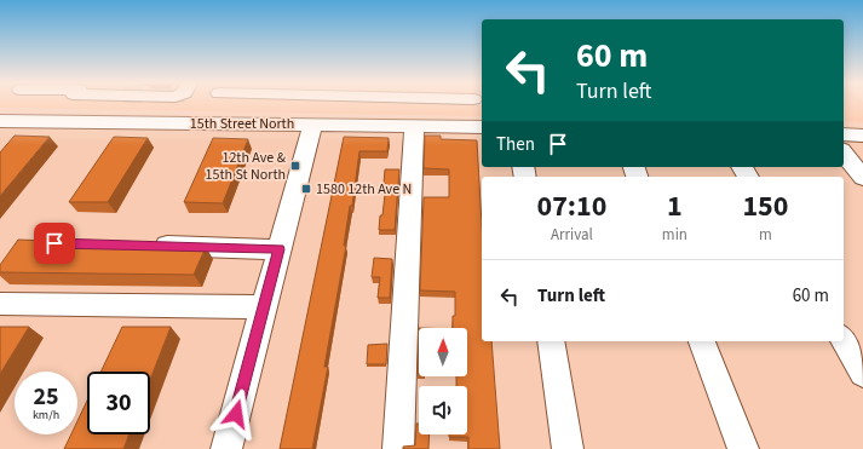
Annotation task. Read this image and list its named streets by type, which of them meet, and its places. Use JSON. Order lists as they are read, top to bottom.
{
  "streets": {
    "street": ["15th Street North"]
  },
  "places": {
    "transit": ["12th Ave & 15th St North", "1580 12th Ave N"]
  },
  "north": "top",
  "page": {
    "turn": ["60 m", "Turn left"],
    "then": "Then",
    "eta": [
      "07:10",
      "Arrival",
      "1",
      "min",
      "150",
      "m"
    ],
    "list": [
      {
        "name": "Turn left",
        "value": "60 m"
      }
    ],
    "speed": "25 km/h",
    "limit": "30"
  }
}
